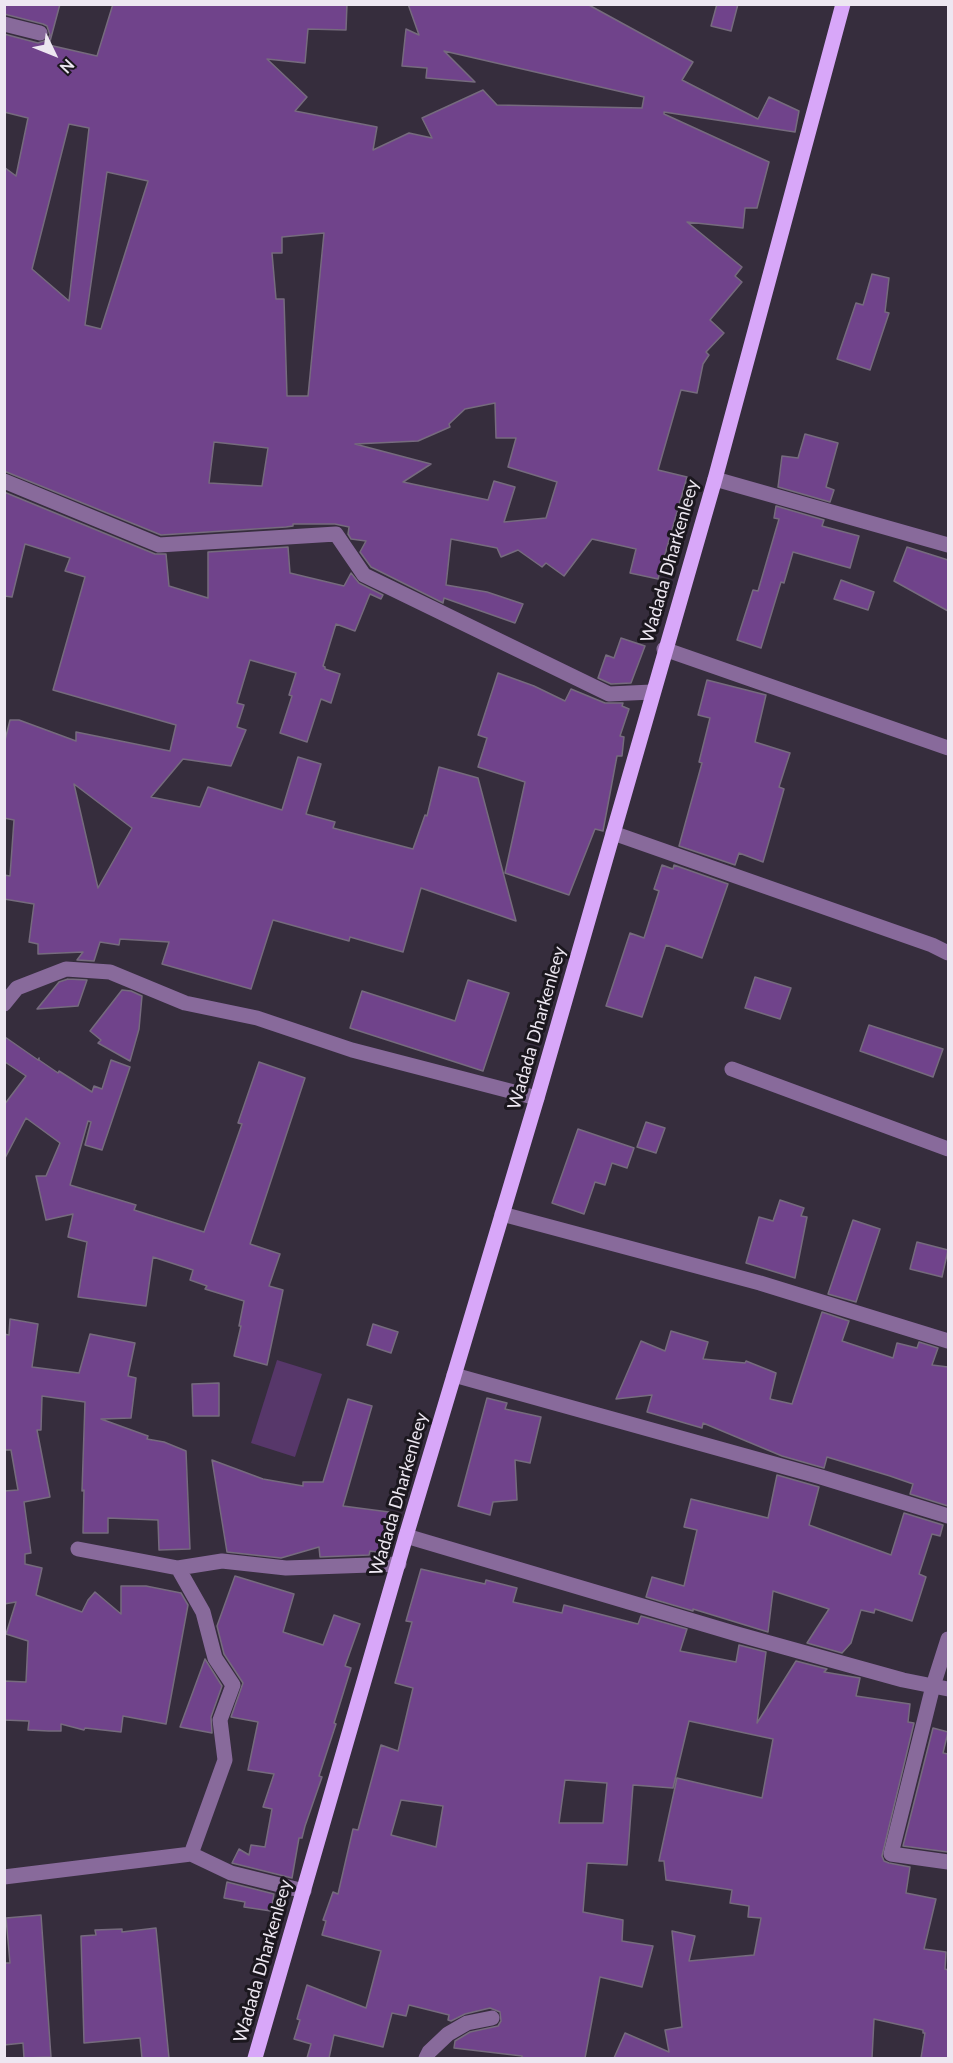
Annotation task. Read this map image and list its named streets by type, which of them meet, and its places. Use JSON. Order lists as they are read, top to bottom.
{
  "streets": {
    "main road": ["Wadada Dharkenleey"]
  },
  "north": "bottom right"
}
